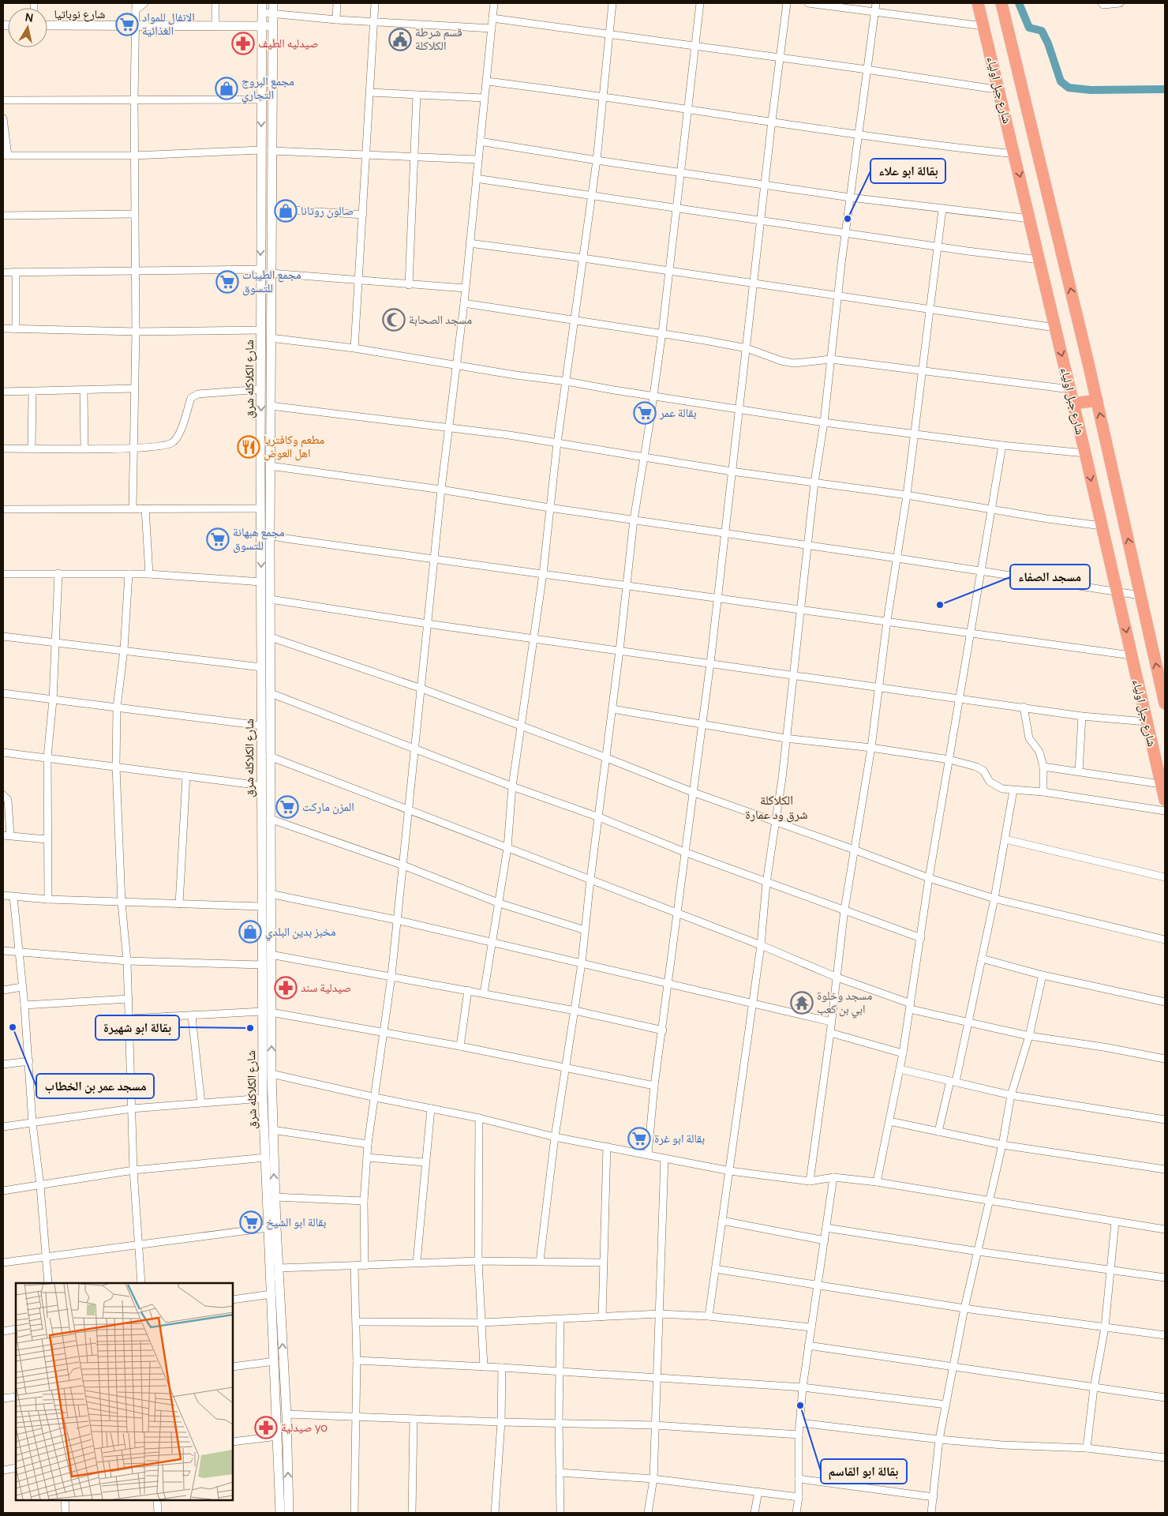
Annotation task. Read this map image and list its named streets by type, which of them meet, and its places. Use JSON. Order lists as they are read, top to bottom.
{
  "streets": {
    "highway": ["شارع جبل اولياء"],
    "street": ["شارع نوباتيا", "شارع الكلاكله شرق"]
  },
  "crossings": [
    ["شارع نوباتيا", "شارع الكلاكله شرق"]
  ],
  "districts": ["الكلاكلة شرق ود عمارة"],
  "places": {
    "supermarket": [
      "الانفال للمواد الغذائية",
      "مجمع الطيبات للتسوق",
      "بقالة عمر",
      "مجمع هبهانة للتسوق",
      "المزن ماركت",
      "بقالة ابو غرة",
      "بقالة ابو الشيخ"
    ],
    "public building": ["قسم شرطة الكلاكلة"],
    "pharmacy": ["صيدليه الطيف", "صيدلية سند", "صيدلية yo"],
    "shop": ["مجمع البروج التجاري", "صالون روتانا", "مخبز بدين البلدي"],
    "other": [
      "بقالة ابو علاء",
      "مسجد الصفاء",
      "مسجد عمر بن الخطاب",
      "بقالة ابو شهيرة",
      "بقالة ابو القاسم"
    ],
    "mosque": ["مسجد الصحابة"],
    "restaurant": ["مطعم وكافتريا اهل العوض"],
    "temple": ["مسجد وخلوة ابي بن كعب"]
  },
  "north": "top"
}
